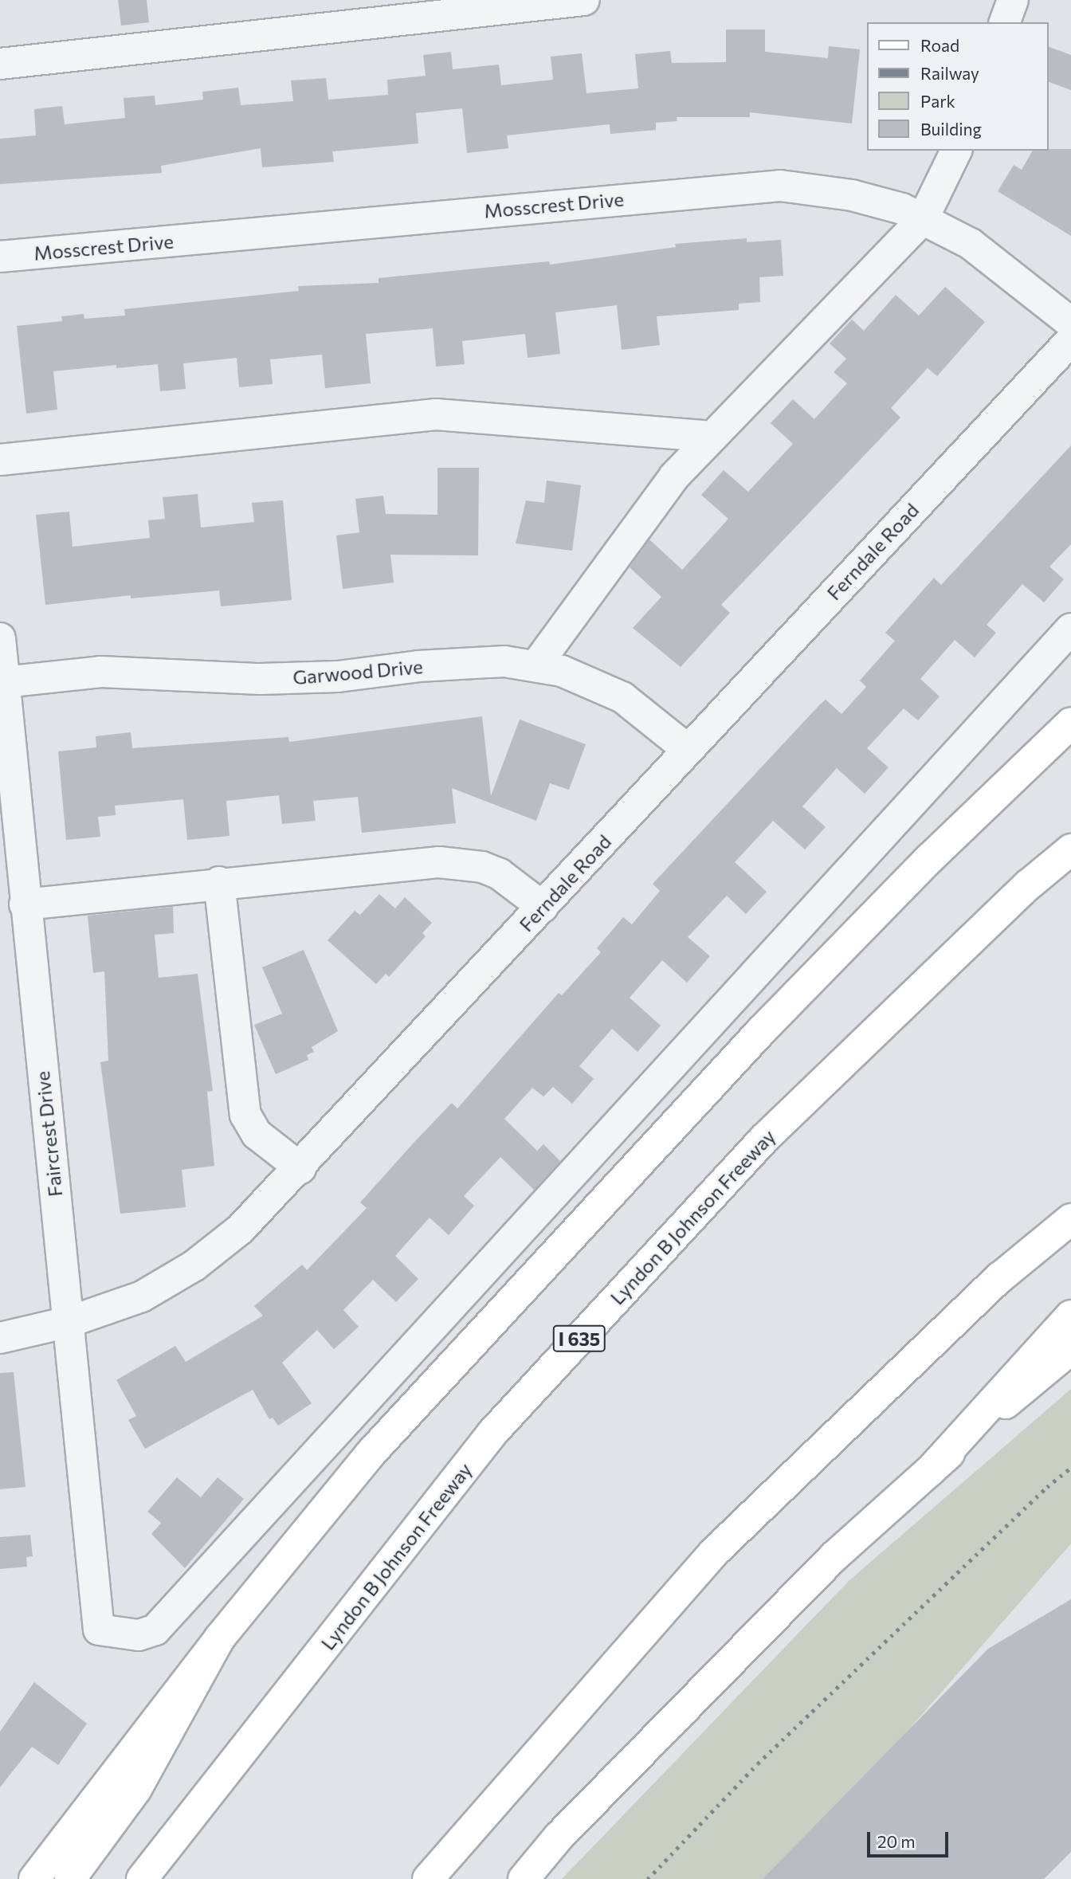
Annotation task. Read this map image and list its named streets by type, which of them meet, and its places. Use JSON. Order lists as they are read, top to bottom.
{
  "streets": {
    "main road": ["Lyndon B Johnson Freeway", "I 635"],
    "street": [
      "Mosscrest Drive",
      "Ferndale Road",
      "Garwood Drive",
      "Faircrest Drive"
    ]
  },
  "crossings": [
    ["Ferndale Road", "Garwood Drive"],
    ["Ferndale Road", "Faircrest Drive"],
    ["Garwood Drive", "Faircrest Drive"]
  ],
  "legend": [
    "Road",
    "Railway",
    "Park",
    "Building"
  ],
  "scale_bar": "20 m"
}
